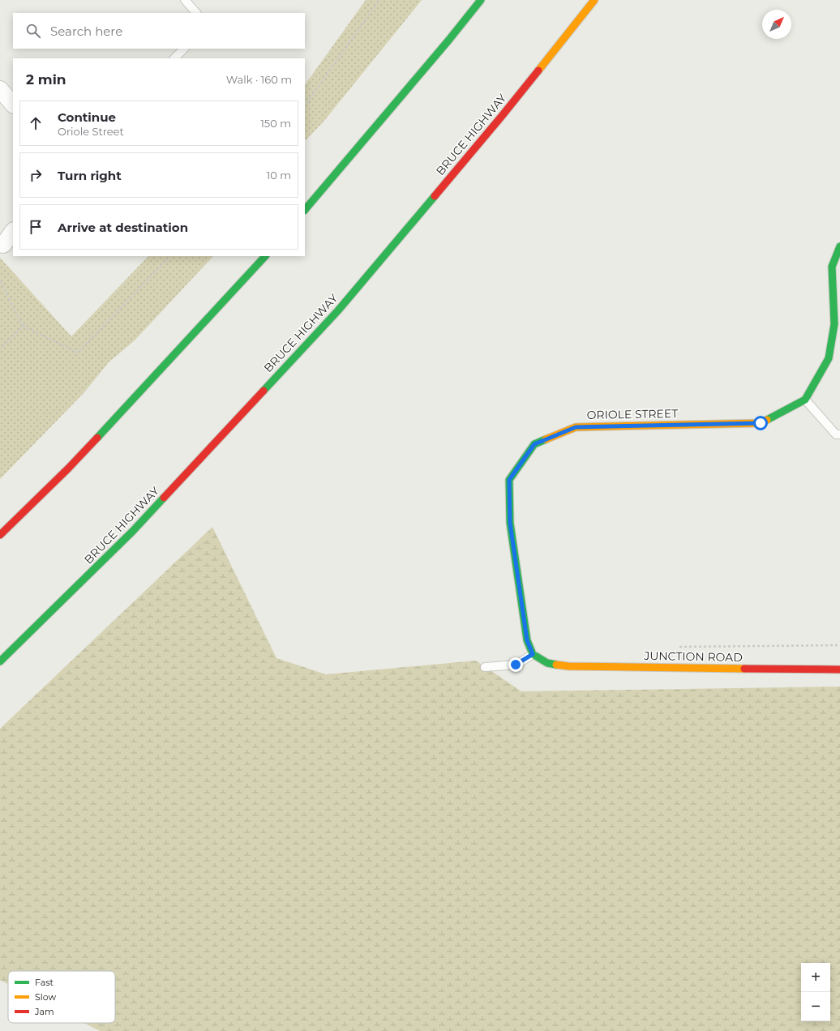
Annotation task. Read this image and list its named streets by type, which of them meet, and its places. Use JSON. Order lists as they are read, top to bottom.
{
  "streets": {
    "main road": ["BRUCE HIGHWAY", "ORIOLE STREET", "JUNCTION ROAD"]
  },
  "crossings": [
    ["ORIOLE STREET", "JUNCTION ROAD"]
  ],
  "legend": ["Fast", "Slow", "Jam"],
  "north": "top right",
  "page": {
    "search": "Search here",
    "heading": ["2 min", "Walk · 160 m"],
    "list": [
      ["Continue", "Oriole Street", "150 m"],
      ["Turn right", "10 m"],
      "Arrive at destination"
    ],
    "map_buttons": ["+", "−"]
  }
}
